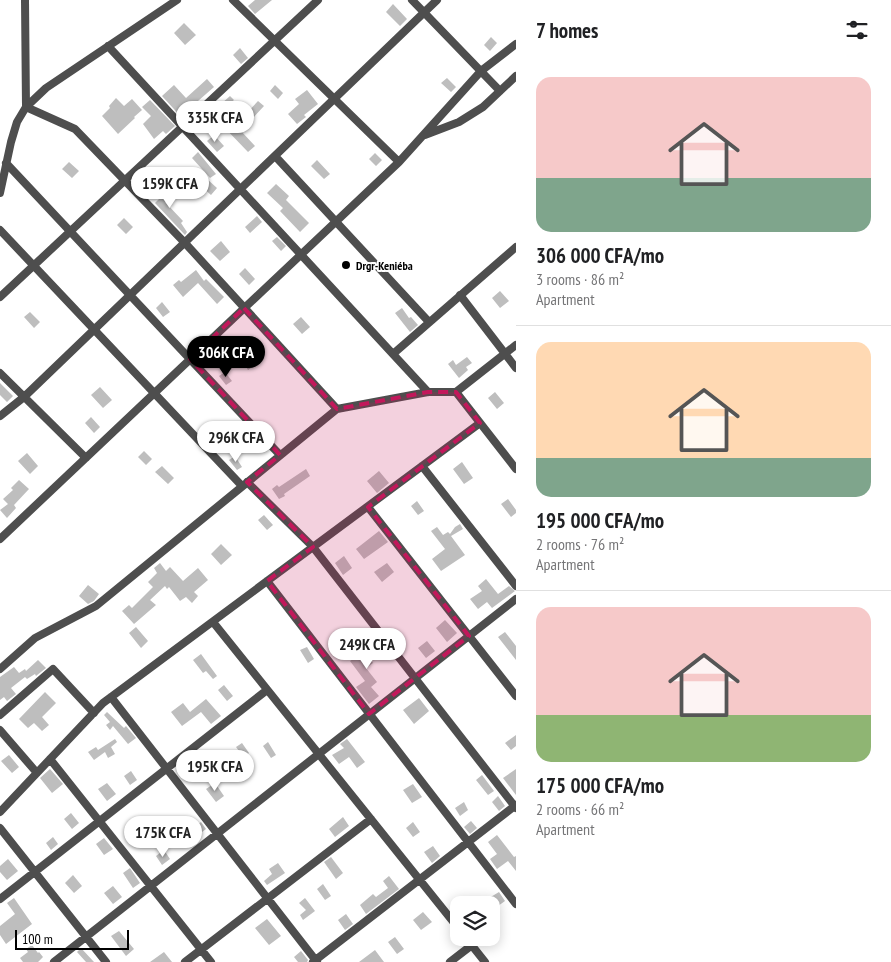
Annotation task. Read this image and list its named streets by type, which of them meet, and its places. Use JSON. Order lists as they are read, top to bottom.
{
  "places": ["Drgr-Keniéba"],
  "scale_bar": "100 m",
  "page": {
    "heading": "7 homes",
    "list": [
      {
        "name": "306 000 CFA/mo",
        "note": "3 rooms · 86 m² · Apartment"
      },
      {
        "name": "195 000 CFA/mo",
        "note": "2 rooms · 76 m² · Apartment"
      },
      {
        "name": "175 000 CFA/mo",
        "note": "2 rooms · 66 m² · Apartment"
      }
    ],
    "price": [
      "335K CFA",
      "159K CFA",
      "306K CFA",
      "296K CFA",
      "249K CFA",
      "195K CFA",
      "175K CFA"
    ],
    "scale": "100 m"
  }
}
